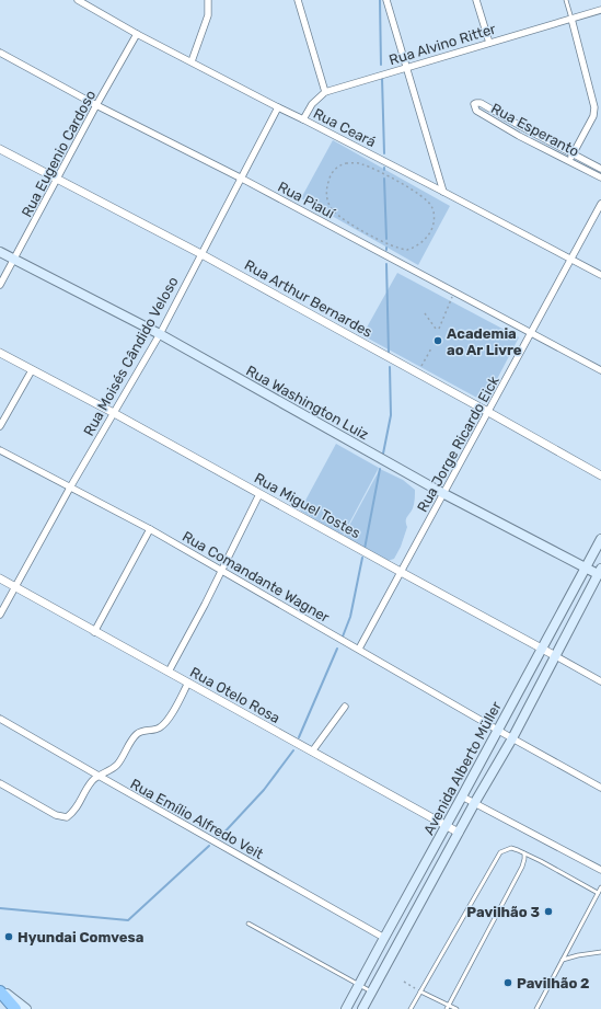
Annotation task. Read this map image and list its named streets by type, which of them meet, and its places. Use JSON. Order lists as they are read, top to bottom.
{
  "streets": {
    "main road": ["Rua Washington Luiz", "Avenida Alberto Müller"],
    "street": [
      "Rua Alvino Ritter",
      "Rua Ceará",
      "Rua Esperanto",
      "Rua Eugenio Cardoso",
      "Rua Piauí",
      "Rua Arthur Bernardes",
      "Rua Moisés Cândido Veloso",
      "Rua Jorge Ricardo Eick",
      "Rua Miguel Tostes",
      "Rua Comandante Wagner",
      "Rua Otelo Rosa",
      "Rua Emílio Alfredo Veit"
    ]
  },
  "crossings": [
    ["Rua Alvino Ritter", "Rua Ceará"],
    ["Rua Ceará", "Rua Eugenio Cardoso"],
    ["Rua Ceará", "Rua Moisés Cândido Veloso"],
    ["Rua Ceará", "Rua Jorge Ricardo Eick"],
    ["Rua Eugenio Cardoso", "Rua Piauí"],
    ["Rua Eugenio Cardoso", "Rua Arthur Bernardes"],
    ["Rua Eugenio Cardoso", "Rua Washington Luiz"],
    ["Rua Piauí", "Rua Moisés Cândido Veloso"],
    ["Rua Piauí", "Rua Jorge Ricardo Eick"],
    ["Rua Arthur Bernardes", "Rua Moisés Cândido Veloso"],
    ["Rua Arthur Bernardes", "Rua Jorge Ricardo Eick"],
    ["Rua Moisés Cândido Veloso", "Rua Washington Luiz"],
    ["Rua Moisés Cândido Veloso", "Rua Miguel Tostes"],
    ["Rua Moisés Cândido Veloso", "Rua Comandante Wagner"],
    ["Rua Moisés Cândido Veloso", "Rua Otelo Rosa"],
    ["Rua Washington Luiz", "Rua Jorge Ricardo Eick"],
    ["Rua Washington Luiz", "Avenida Alberto Müller"],
    ["Rua Jorge Ricardo Eick", "Rua Miguel Tostes"],
    ["Rua Jorge Ricardo Eick", "Rua Comandante Wagner"],
    ["Rua Miguel Tostes", "Avenida Alberto Müller"],
    ["Rua Comandante Wagner", "Avenida Alberto Müller"],
    ["Rua Otelo Rosa", "Avenida Alberto Müller"],
    ["Avenida Alberto Müller", "Rua Emílio Alfredo Veit"]
  ],
  "places": [
    "Academia ao Ar Livre",
    "Pavilhão 3",
    "Hyundai Comvesa",
    "Pavilhão 2"
  ]
}
